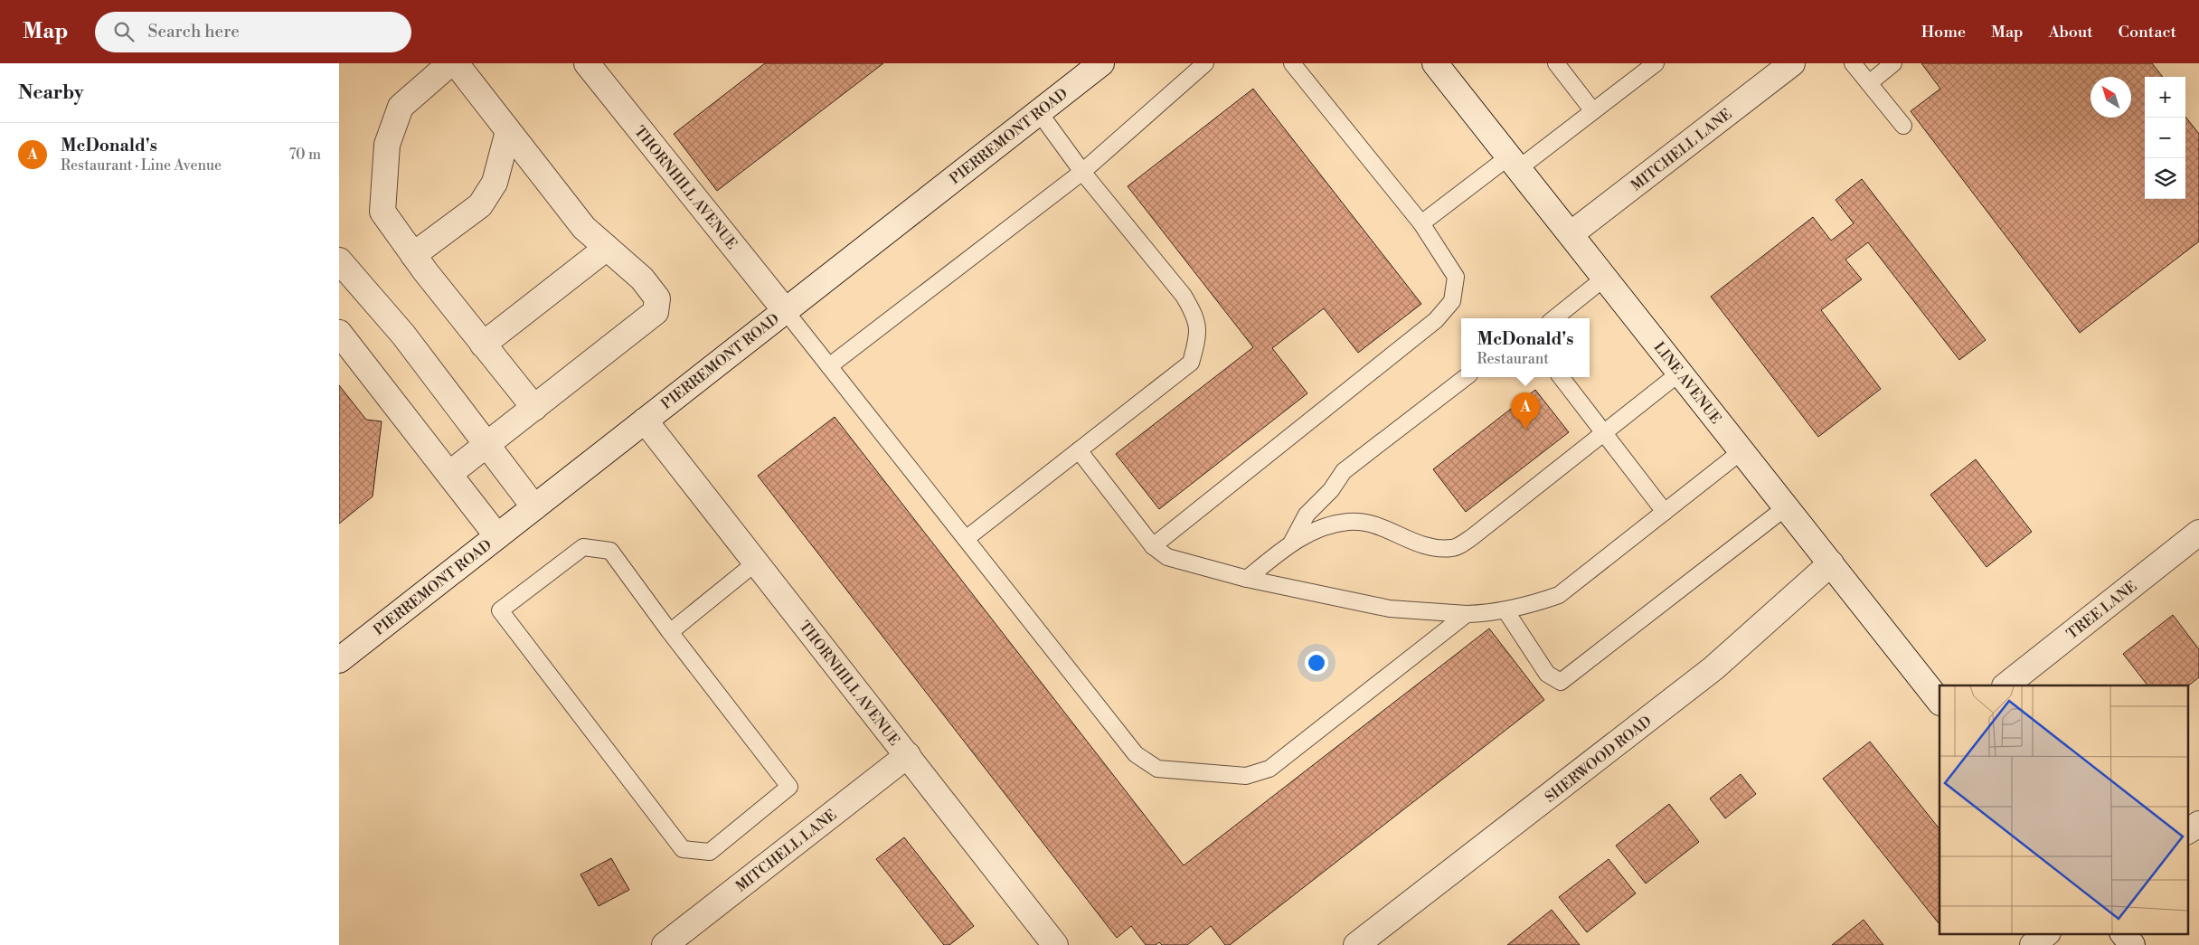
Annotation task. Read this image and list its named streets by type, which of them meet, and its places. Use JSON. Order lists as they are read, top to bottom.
{
  "streets": {
    "street": [
      "PIERREMONT ROAD",
      "MITCHELL LANE",
      "THORNHILL AVENUE",
      "LINE AVENUE",
      "TREE LANE",
      "SHERWOOD ROAD"
    ]
  },
  "crossings": [
    ["PIERREMONT ROAD", "THORNHILL AVENUE"],
    ["MITCHELL LANE", "THORNHILL AVENUE"],
    ["MITCHELL LANE", "LINE AVENUE"],
    ["LINE AVENUE", "SHERWOOD ROAD"]
  ],
  "north": "top left",
  "page": {
    "header": "Map",
    "search": "Search here",
    "nav": [
      "Home",
      "Map",
      "About",
      "Contact"
    ],
    "heading": "Nearby",
    "map_buttons": ["+", "−"],
    "list": [
      {
        "mark": "A",
        "name": "McDonald's",
        "note": "Restaurant · Line Avenue",
        "value": "70 m"
      }
    ],
    "popup": ["McDonald's", "Restaurant"],
    "pins": "A"
  }
}
